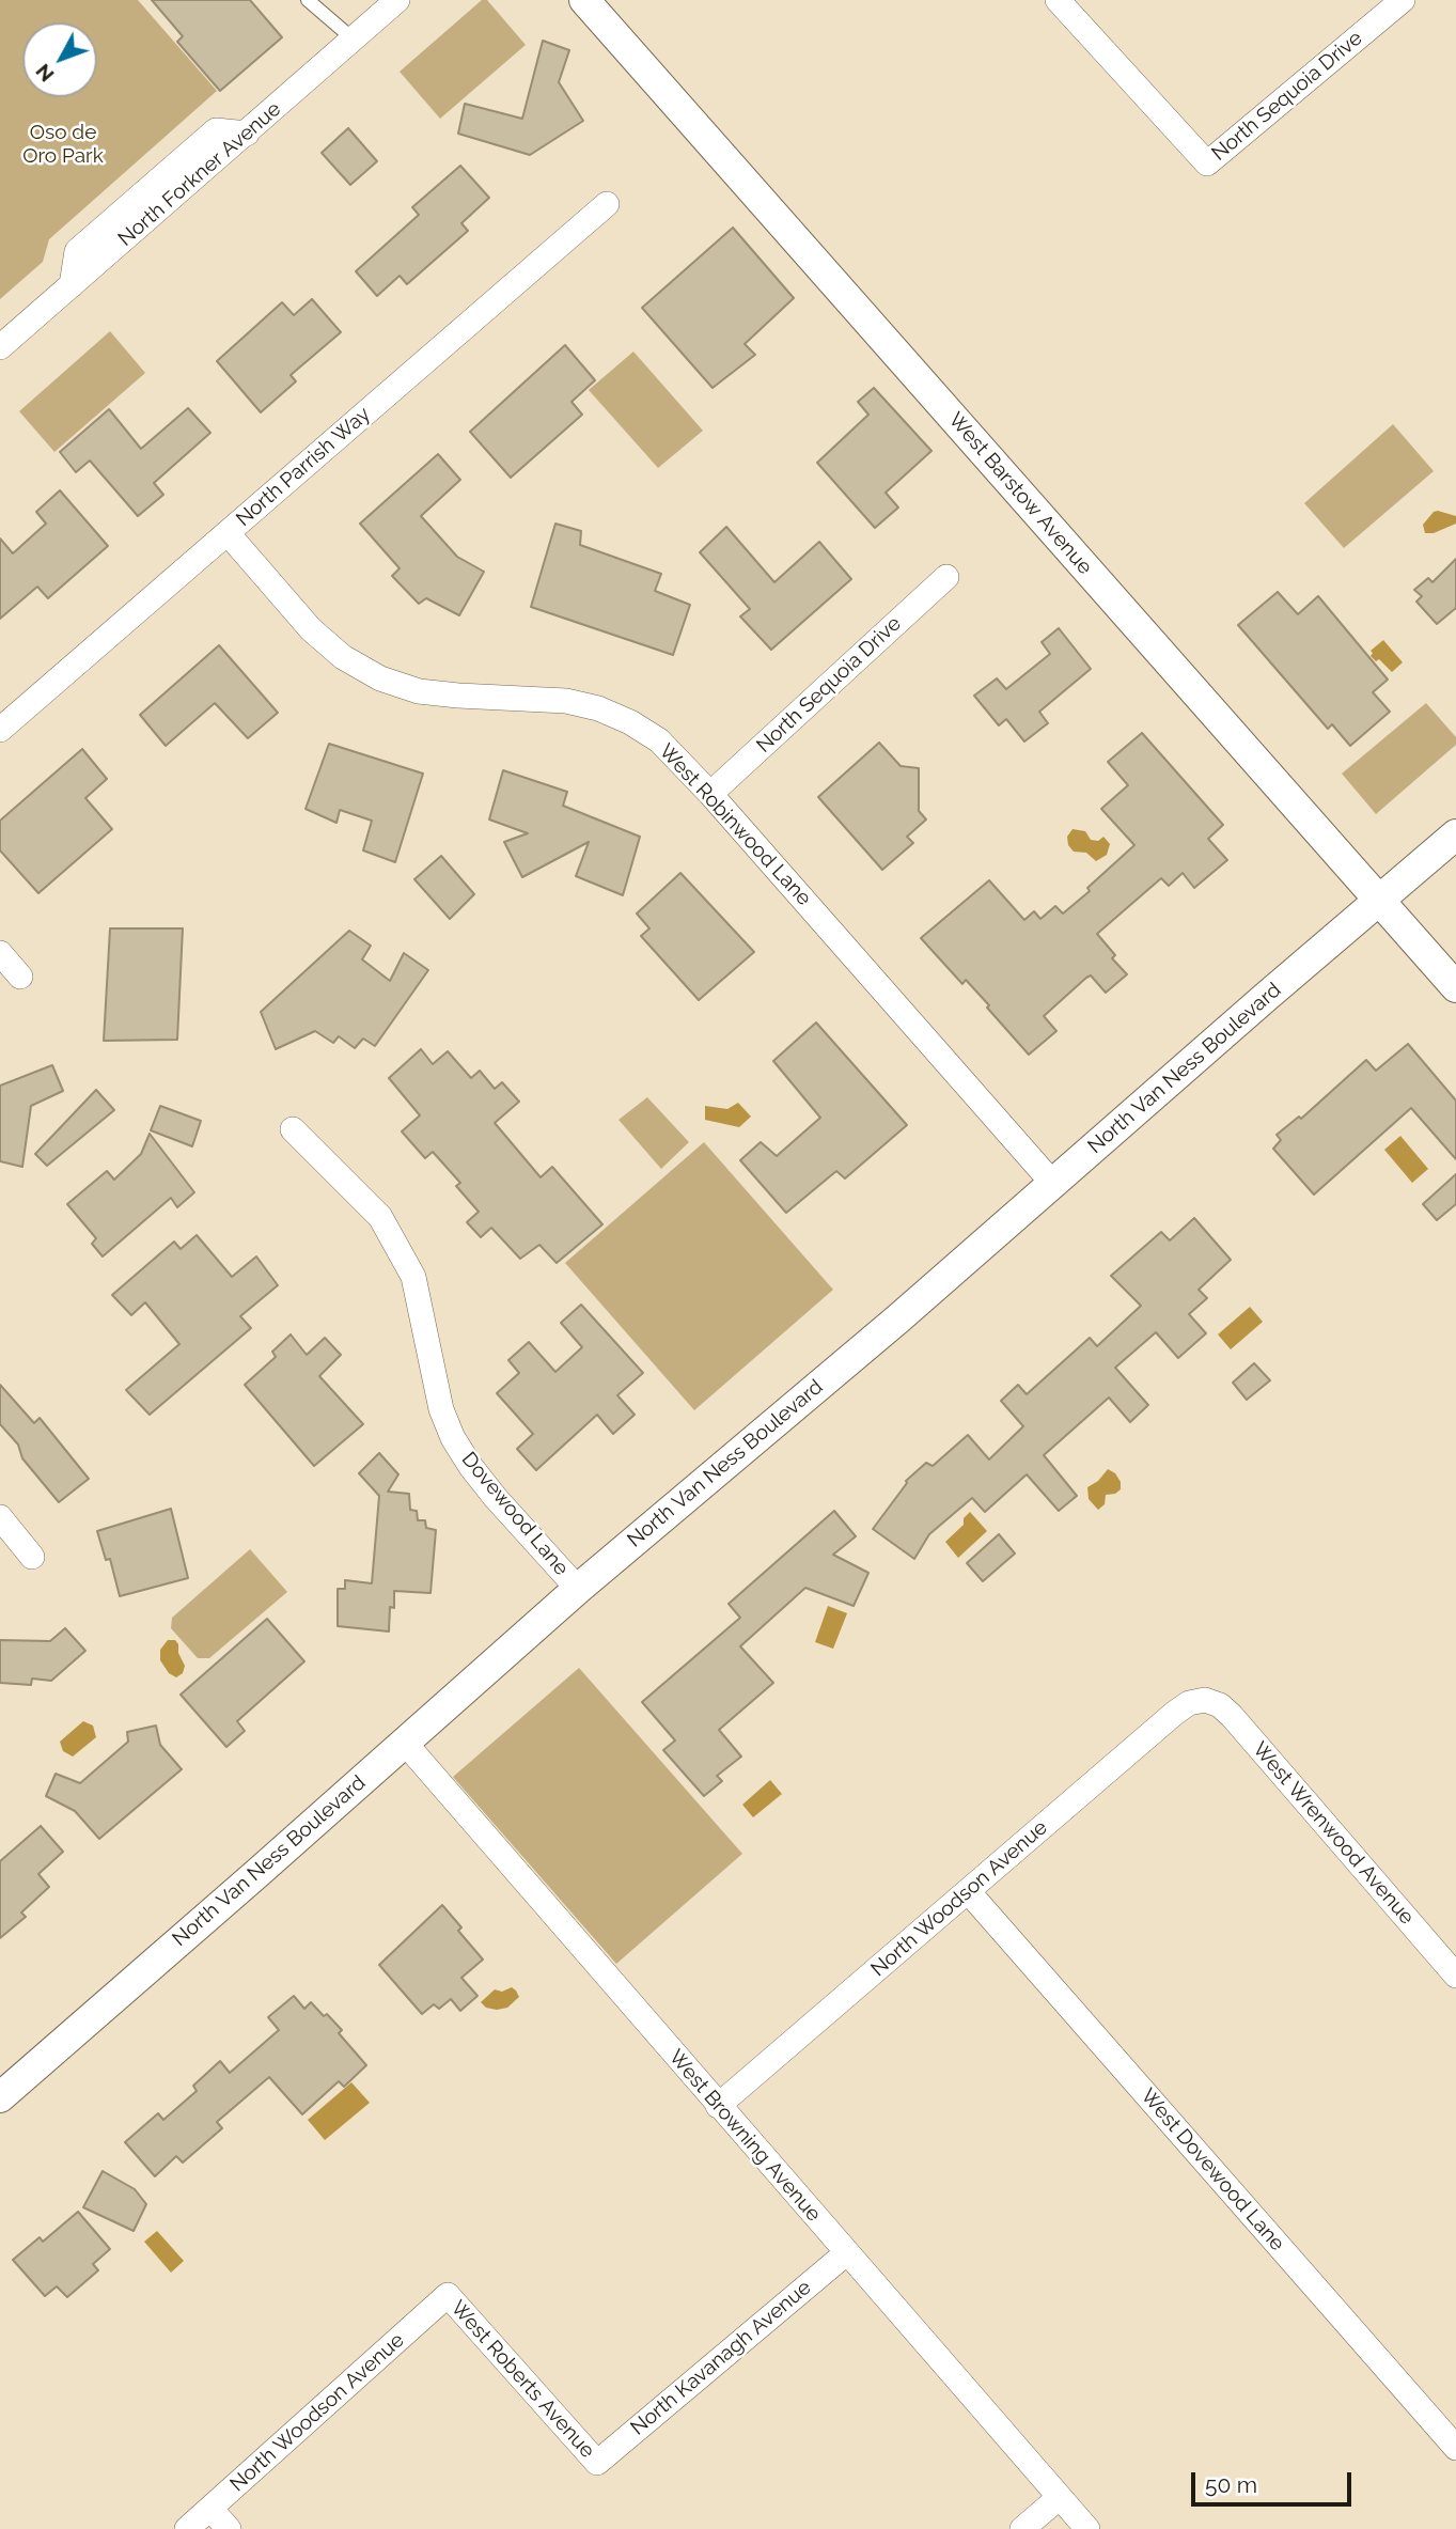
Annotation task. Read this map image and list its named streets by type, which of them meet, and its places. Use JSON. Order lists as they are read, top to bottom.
{
  "streets": {
    "street": [
      "North Sequoia Drive",
      "North Forkner Avenue",
      "North Parrish Way",
      "West Barstow Avenue",
      "West Robinwood Lane",
      "North Van Ness Boulevard",
      "Dovewood Lane",
      "West Wrenwood Avenue",
      "North Woodson Avenue",
      "West Browning Avenue",
      "West Dovewood Lane",
      "North Kavanagh Avenue",
      "West Roberts Avenue"
    ]
  },
  "crossings": [
    ["North Sequoia Drive", "West Robinwood Lane"],
    ["North Parrish Way", "West Robinwood Lane"],
    ["West Barstow Avenue", "North Van Ness Boulevard"],
    ["West Robinwood Lane", "North Van Ness Boulevard"],
    ["North Van Ness Boulevard", "Dovewood Lane"],
    ["North Van Ness Boulevard", "West Browning Avenue"],
    ["West Wrenwood Avenue", "North Woodson Avenue"],
    ["North Woodson Avenue", "West Browning Avenue"],
    ["North Woodson Avenue", "West Dovewood Lane"],
    ["North Woodson Avenue", "West Roberts Avenue"],
    ["West Browning Avenue", "North Kavanagh Avenue"],
    ["North Kavanagh Avenue", "West Roberts Avenue"]
  ],
  "parks": ["Oso de Oro Park"],
  "scale_bar": "50 m",
  "north": "bottom left"
}
